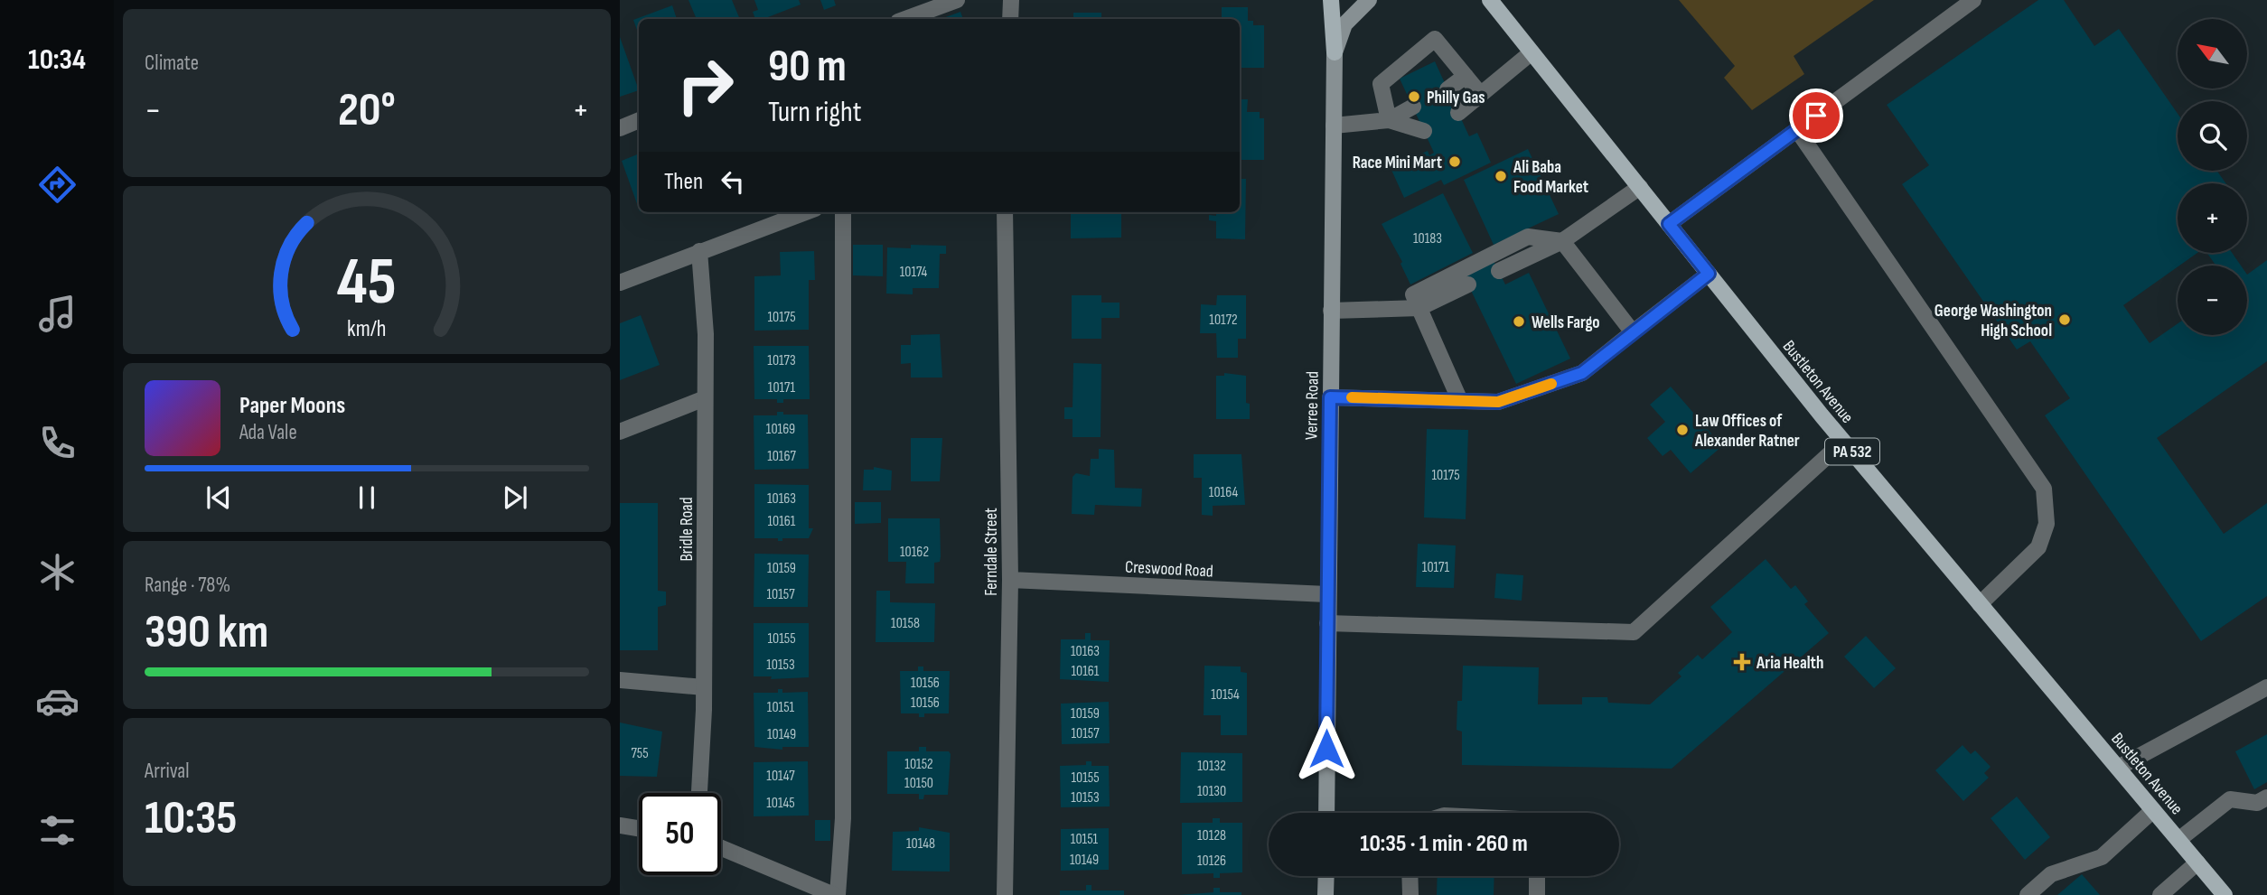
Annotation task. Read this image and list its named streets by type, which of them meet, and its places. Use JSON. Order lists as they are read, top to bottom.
{
  "streets": {
    "main road": ["Bustleton Avenue", "Verree Road", "PA 532"],
    "street": ["Bridle Road", "Ferndale Street", "Creswood Road"]
  },
  "crossings": [
    ["Verree Road", "Creswood Road"],
    ["Ferndale Street", "Creswood Road"]
  ],
  "places": {
    "other": [
      "Philly Gas",
      "Race Mini Mart",
      "Ali Baba Food Market",
      "George Washington High School",
      "Wells Fargo",
      "Law Offices of Alexander Ratner"
    ],
    "health": ["Aria Health"]
  },
  "house_numbers": [
    "10183",
    "10174",
    "10175",
    "10172",
    "10173",
    "10171",
    "10169",
    "10167",
    "10175",
    "10164",
    "10163",
    "10161",
    "10162",
    "10171",
    "10159",
    "10157",
    "10158",
    "10155",
    "10163",
    "10153",
    "10161",
    "10156",
    "10154",
    "10156",
    "10151",
    "10159",
    "10157",
    "10149",
    "755",
    "10152",
    "10132",
    "10147",
    "10155",
    "10150",
    "10130",
    "10153",
    "10145",
    "10128",
    "10151",
    "10148",
    "10149",
    "10126"
  ],
  "north": "top left",
  "page": {
    "tabs": "10:34",
    "tile": [
      "Climate",
      ["Range · 78%", "390 km"],
      ["Arrival", "10:35"]
    ],
    "map_buttons": ["+", "−"],
    "turn": ["90 m", "Turn right"],
    "heat": ["−", "20°", "+"],
    "then": "Then",
    "song": ["Paper Moons", "Ada Vale"],
    "limit": "50",
    "trip": "10:35 · 1 min · 260 m",
    "gauge": ["45", "km/h"]
  }
}
